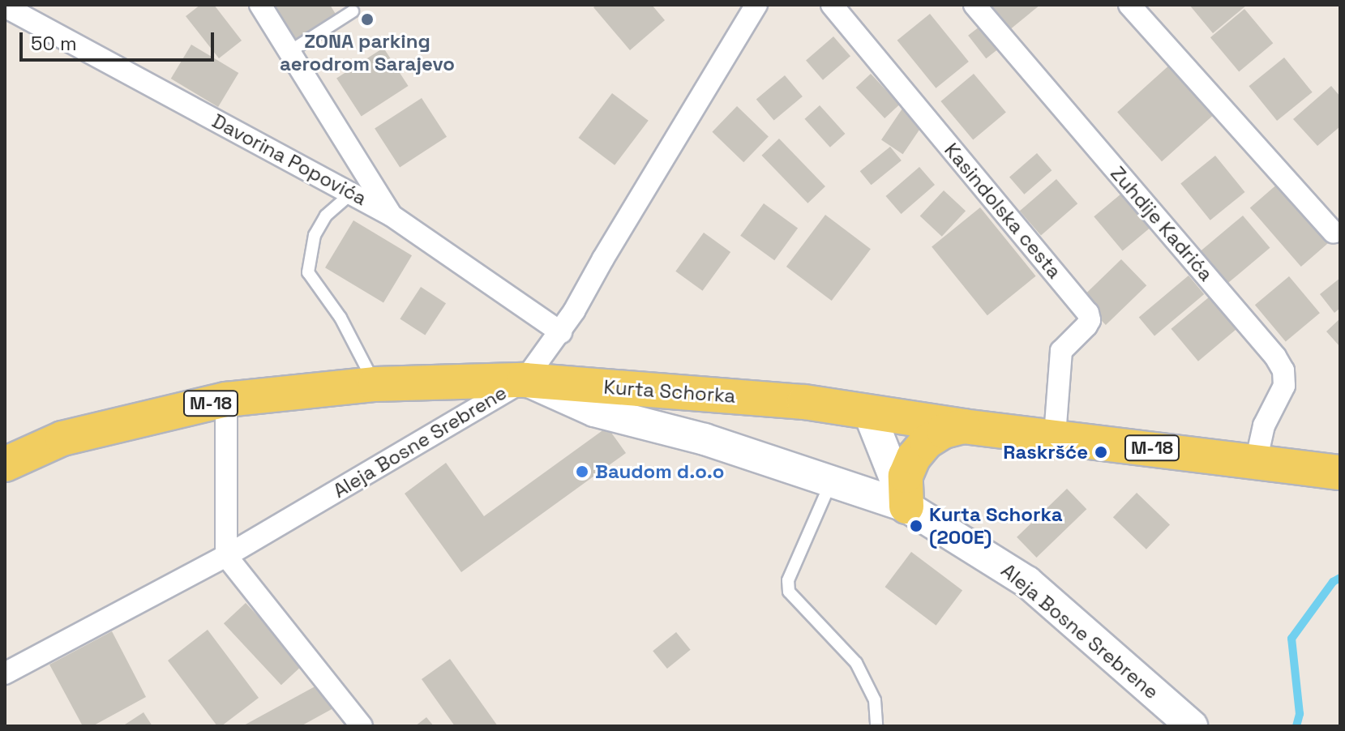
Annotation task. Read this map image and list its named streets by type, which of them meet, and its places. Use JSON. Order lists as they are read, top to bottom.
{
  "streets": {
    "main road": ["Kurta Schorka", "M-18"],
    "street": [
      "Davorina Popovića",
      "Kasindolska cesta",
      "Zuhdije Kadrića",
      "Aleja Bosne Srebrene"
    ]
  },
  "crossings": [
    ["Kasindolska cesta", "Kurta Schorka"],
    ["Zuhdije Kadrića", "Kurta Schorka"],
    ["Kurta Schorka", "Aleja Bosne Srebrene"]
  ],
  "places": [
    "ZONA parking aerodrom Sarajevo",
    "Raskršće",
    "Baudom d.o.o",
    "Kurta Schorka (200E)"
  ],
  "scale_bar": "50 m"
}
